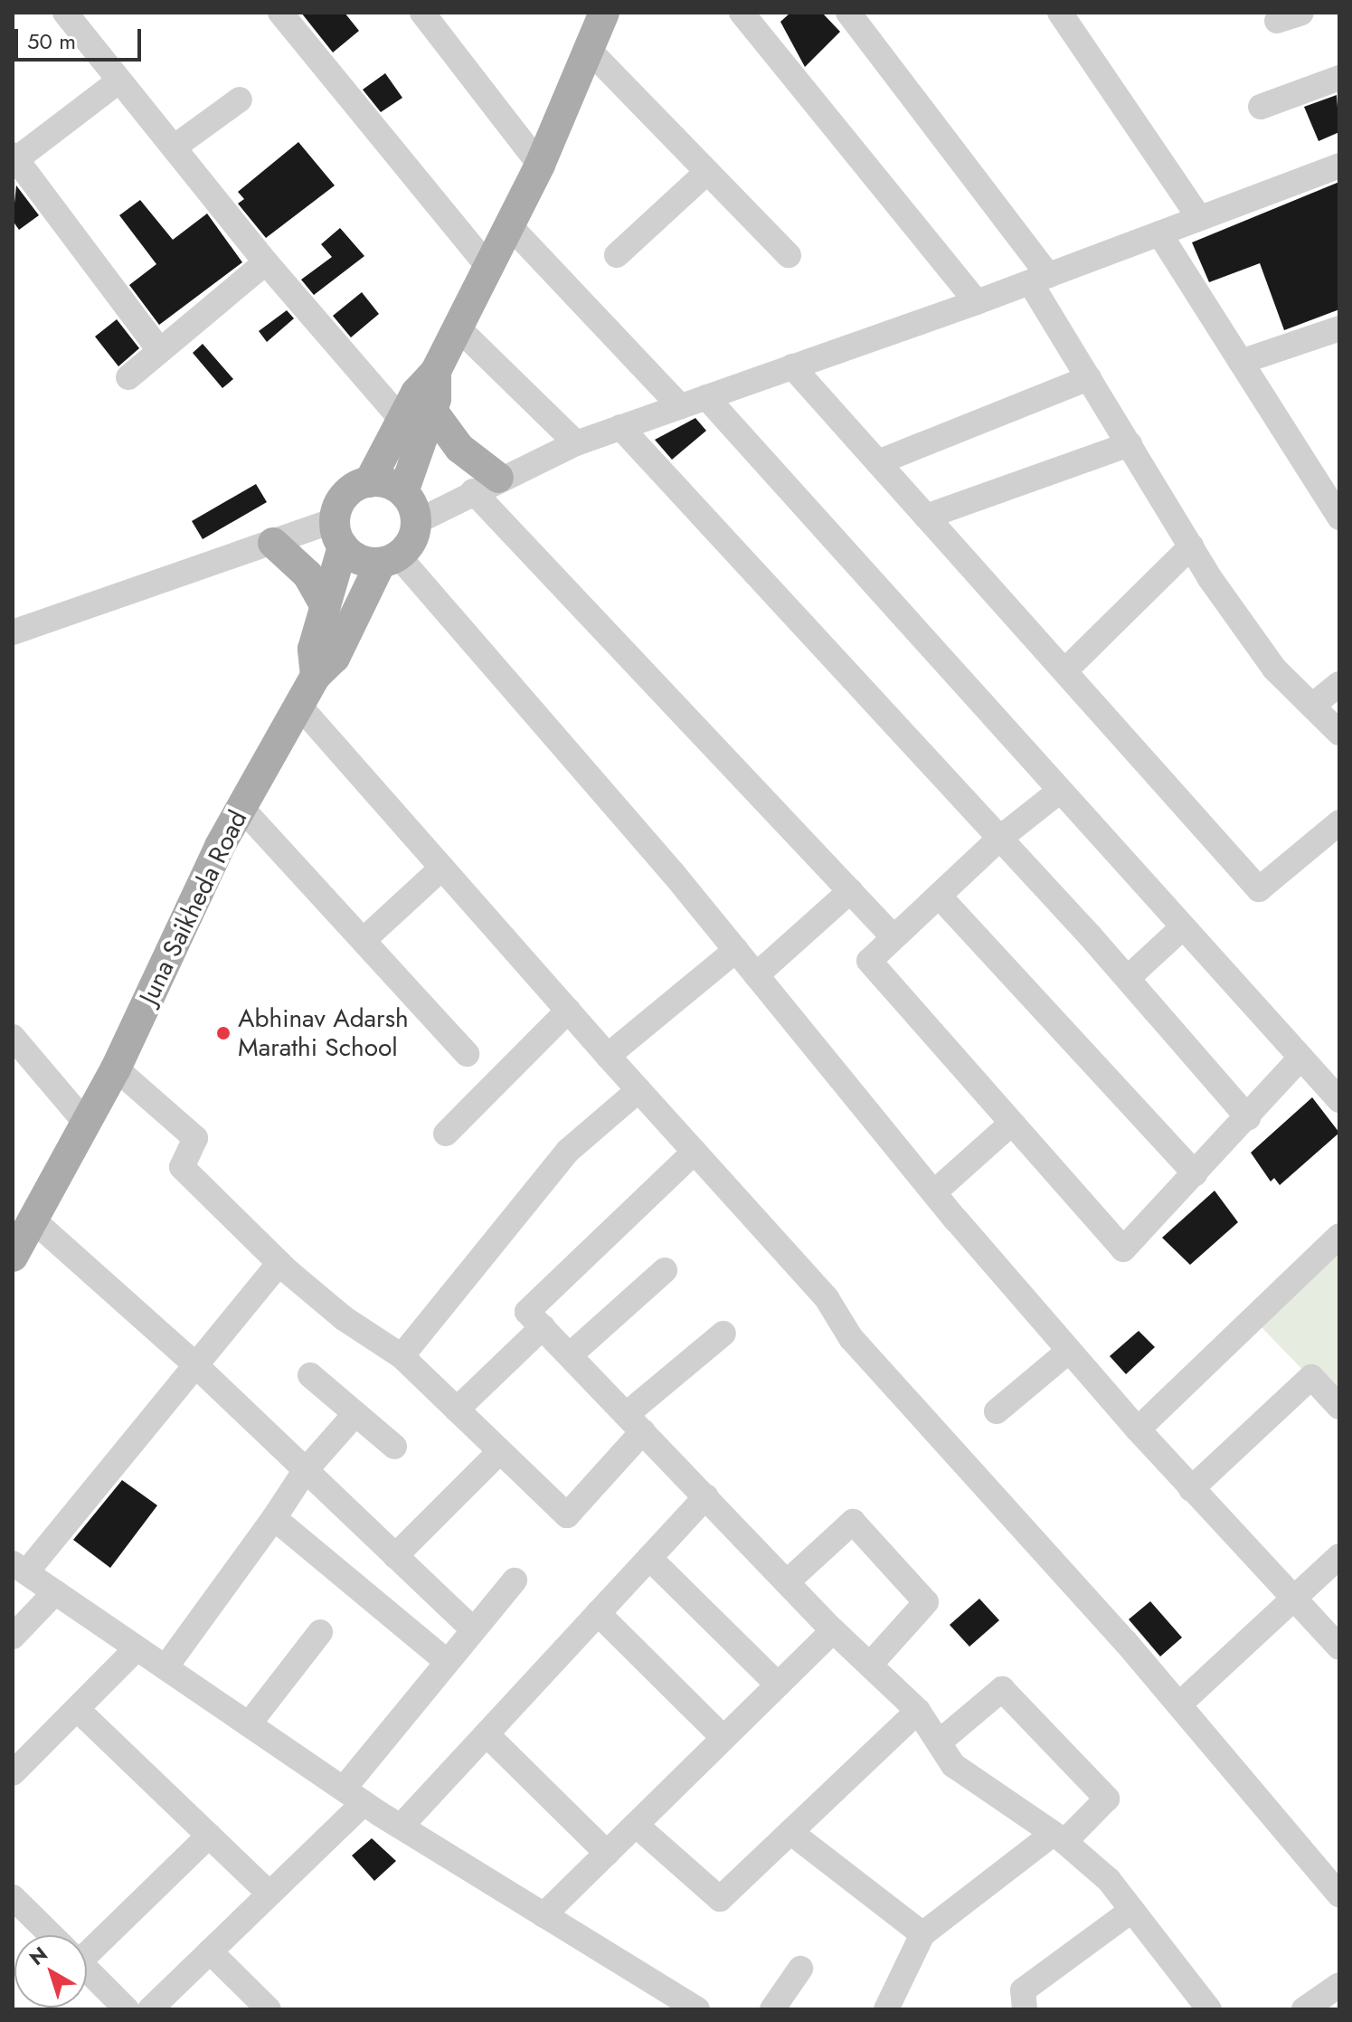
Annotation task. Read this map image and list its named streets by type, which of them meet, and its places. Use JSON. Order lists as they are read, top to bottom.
{
  "streets": {
    "main road": ["Juna Saikheda Road"]
  },
  "places": ["Abhinav Adarsh Marathi School"],
  "scale_bar": "50 m",
  "north": "top left"
}
